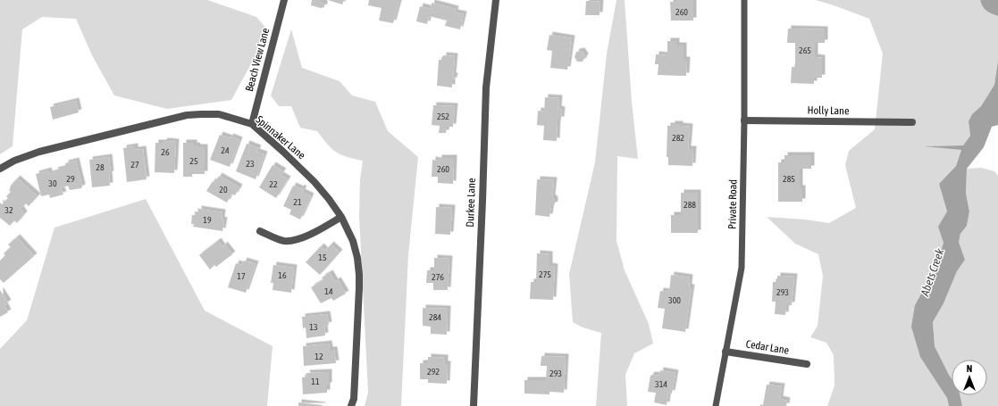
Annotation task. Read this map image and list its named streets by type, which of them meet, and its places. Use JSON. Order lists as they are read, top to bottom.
{
  "streets": {
    "street": [
      "Beach View Lane",
      "Holly Lane",
      "Spinnaker Lane",
      "Durkee Lane",
      "Cedar Lane"
    ],
    "lane": ["Private Road"]
  },
  "crossings": [
    ["Beach View Lane", "Spinnaker Lane"],
    ["Holly Lane", "Private Road"],
    ["Private Road", "Cedar Lane"]
  ],
  "water": ["Abets Creek"],
  "house_numbers": [
    "260",
    "265",
    "252",
    "282",
    "24",
    "26",
    "25",
    "23",
    "27",
    "28",
    "260",
    "29",
    "285",
    "30",
    "22",
    "20",
    "21",
    "288",
    "32",
    "19",
    "15",
    "275",
    "16",
    "17",
    "276",
    "14",
    "293",
    "300",
    "284",
    "13",
    "12",
    "292",
    "293",
    "11",
    "314"
  ],
  "north": "top"
}
